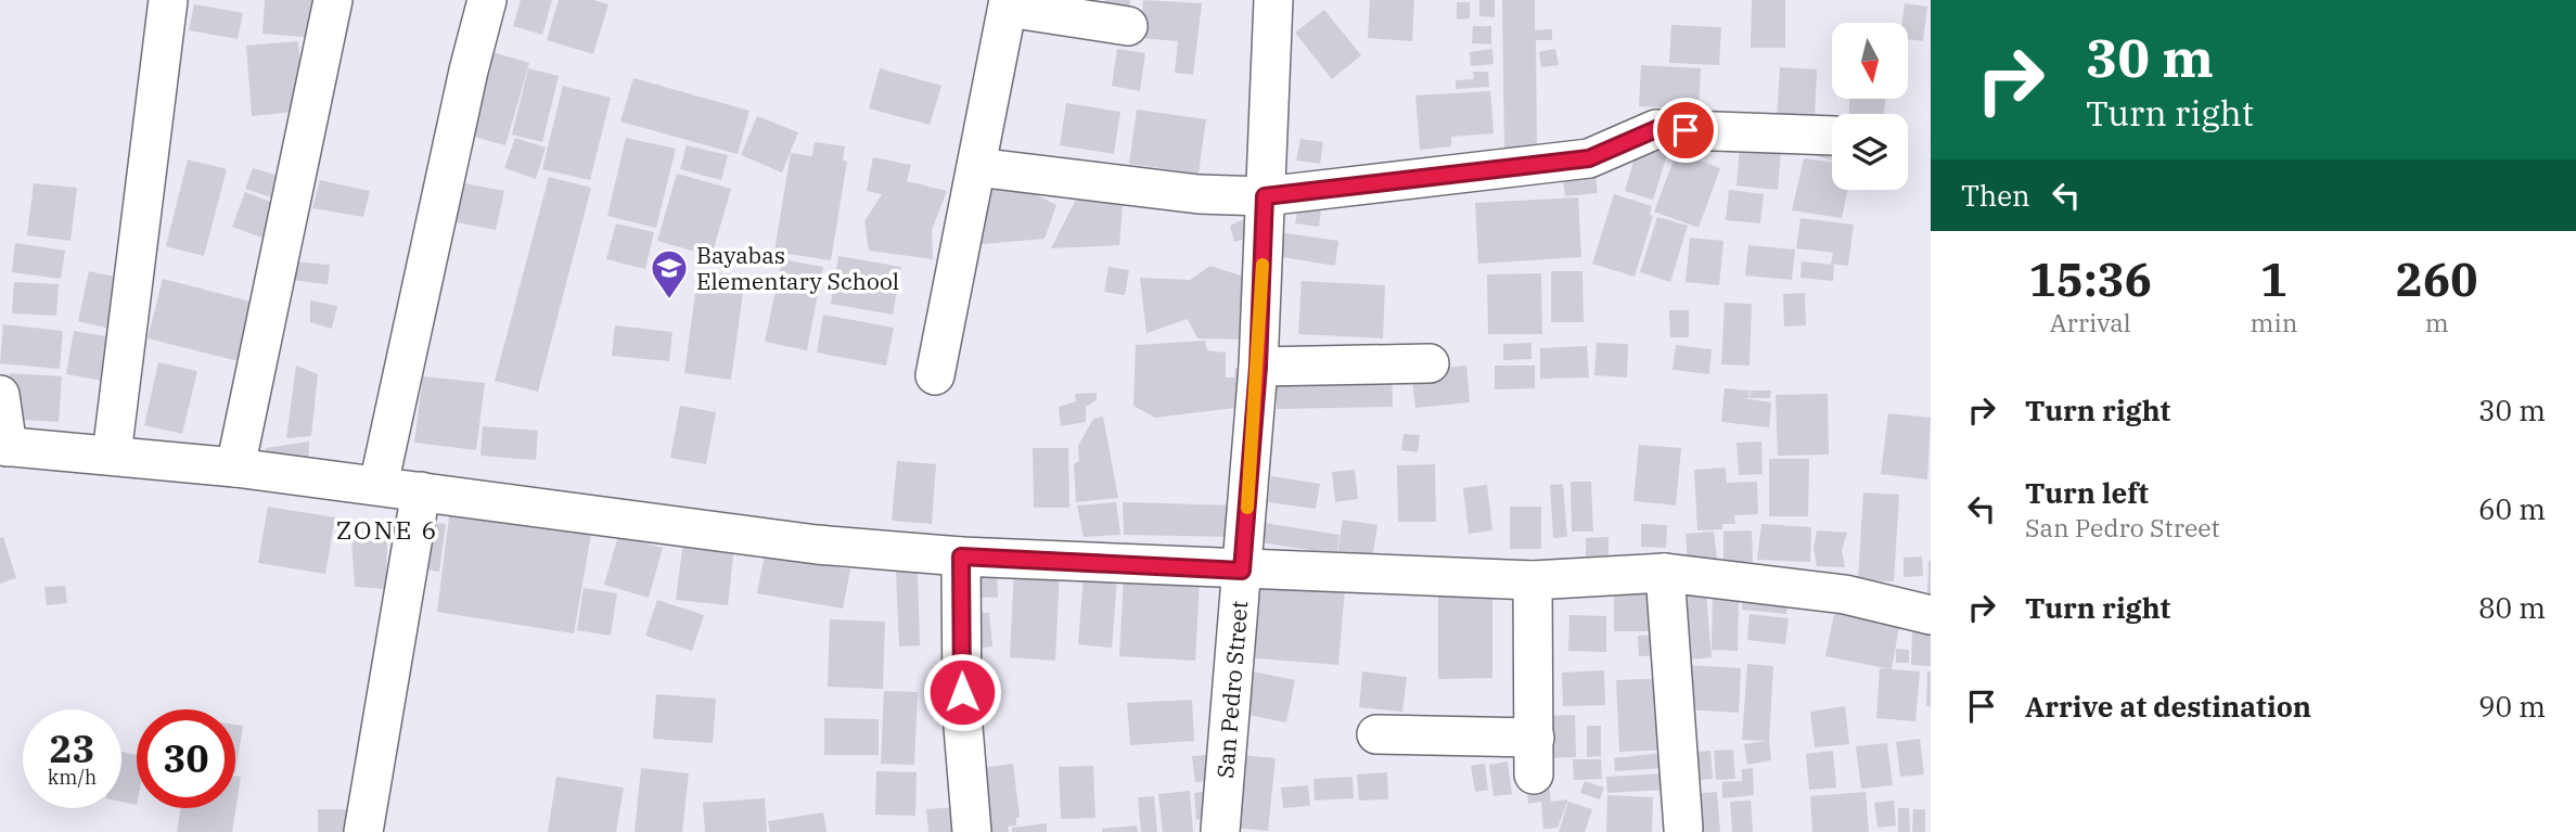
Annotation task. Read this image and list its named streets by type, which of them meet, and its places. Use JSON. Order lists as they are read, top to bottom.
{
  "streets": {
    "street": ["San Pedro Street"]
  },
  "districts": ["ZONE 6"],
  "places": {
    "school or university": ["Bayabas Elementary School"]
  },
  "north": "bottom",
  "page": {
    "turn": ["30 m", "Turn right"],
    "then": "Then",
    "eta": [
      "15:36",
      "Arrival",
      "1",
      "min",
      "260",
      "m"
    ],
    "list": [
      {
        "name": "Turn right",
        "value": "30 m"
      },
      {
        "name": "Turn left",
        "note": "San Pedro Street",
        "value": "60 m"
      },
      {
        "name": "Turn right",
        "value": "80 m"
      },
      {
        "name": "Arrive at destination",
        "value": "90 m"
      }
    ],
    "speed": "23 km/h",
    "limit": "30"
  }
}
